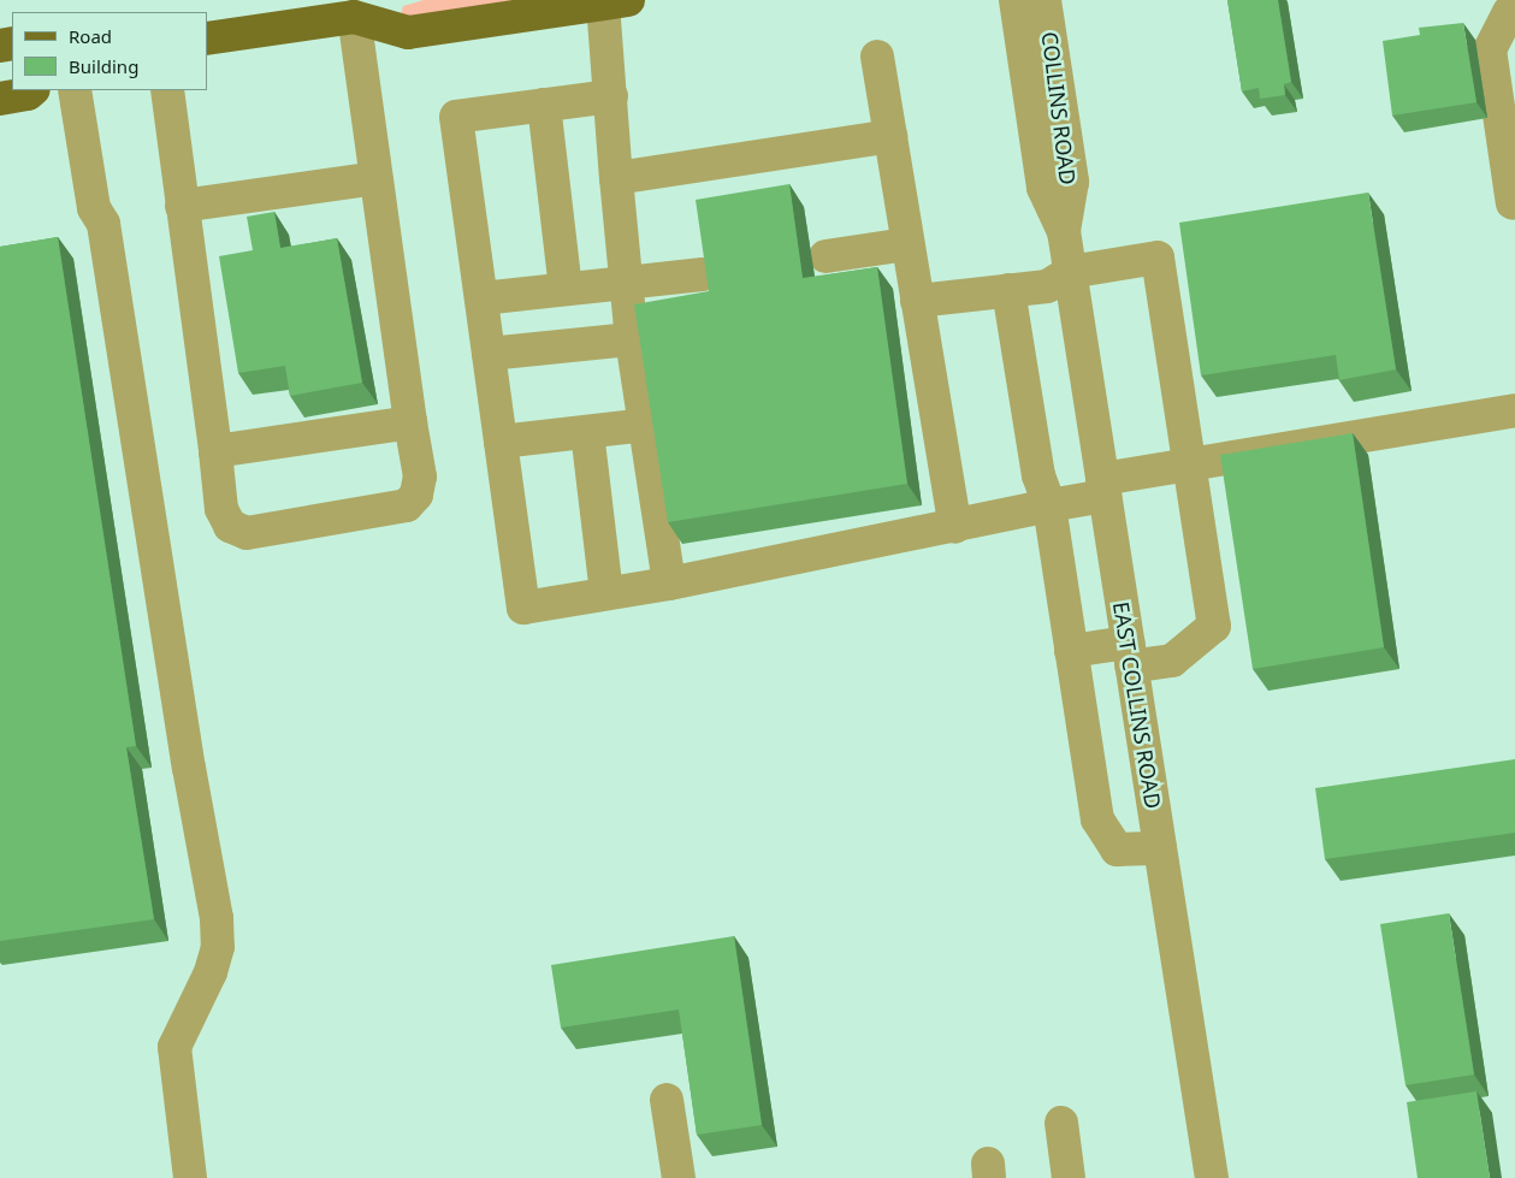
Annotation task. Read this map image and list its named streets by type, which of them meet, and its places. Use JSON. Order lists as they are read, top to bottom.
{
  "streets": {
    "street": ["COLLINS ROAD", "EAST COLLINS ROAD"]
  },
  "crossings": [
    ["COLLINS ROAD", "EAST COLLINS ROAD"]
  ],
  "legend": ["Road", "Building"]
}
